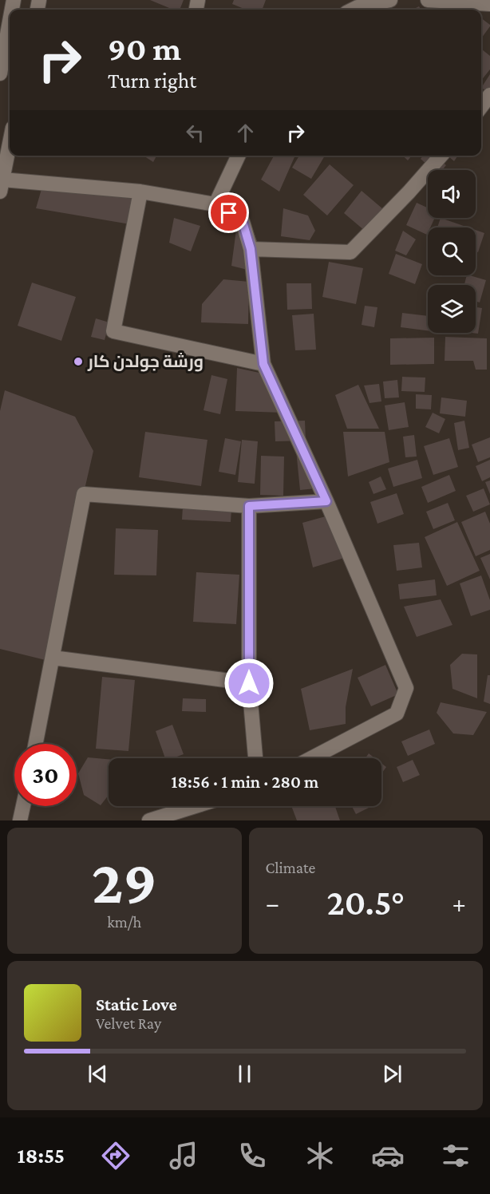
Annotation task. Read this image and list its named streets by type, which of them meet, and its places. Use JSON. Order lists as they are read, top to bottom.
{
  "places": ["ورشة جولدن كار"],
  "page": {
    "turn": ["90 m", "Turn right"],
    "limit": "30",
    "trip": "18:56 · 1 min · 280 m",
    "tile": [
      ["29", "km/h"],
      "Climate"
    ],
    "heat": ["−", "20.5°", "+"],
    "song": ["Static Love", "Velvet Ray"],
    "tabs": "18:55"
  }
}
